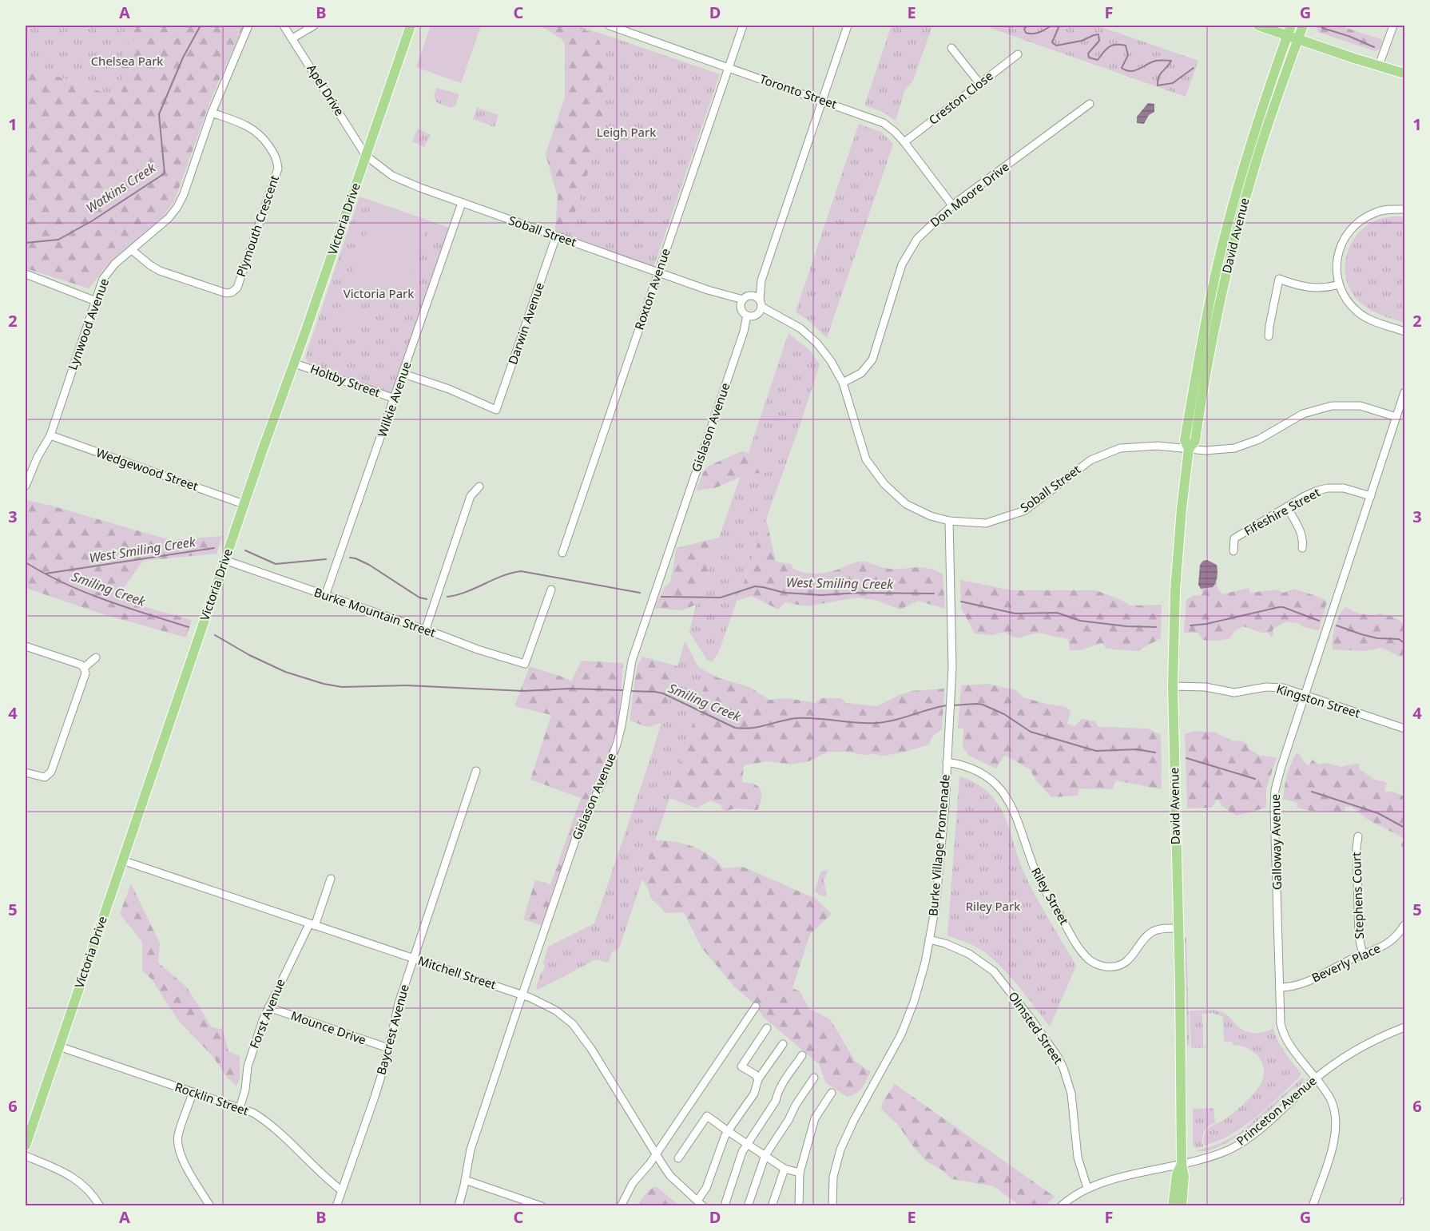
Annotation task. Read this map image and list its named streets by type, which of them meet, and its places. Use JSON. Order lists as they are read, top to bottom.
{
  "streets": {
    "main road": ["Victoria Drive", "David Avenue"],
    "street": [
      "Apel Drive",
      "Toronto Street",
      "Creston Close",
      "Don Moore Drive",
      "Plymouth Crescent",
      "Soball Street",
      "Roxton Avenue",
      "Darwin Avenue",
      "Lynwood Avenue",
      "Holtby Street",
      "Wilkie Avenue",
      "Gislason Avenue",
      "Wedgewood Street",
      "Fifeshire Street",
      "Burke Mountain Street",
      "Kingston Street",
      "Galloway Avenue",
      "Burke Village Promenade",
      "Stephens Court",
      "Riley Street",
      "Beverly Place",
      "Mitchell Street",
      "Forst Avenue",
      "Mounce Drive",
      "Olmsted Street",
      "Baycrest Avenue",
      "Rocklin Street",
      "Princeton Avenue"
    ]
  },
  "crossings": [
    ["Apel Drive", "Victoria Drive"],
    ["Apel Drive", "Soball Street"],
    ["Toronto Street", "Creston Close"],
    ["Toronto Street", "Don Moore Drive"],
    ["Toronto Street", "Roxton Avenue"],
    ["Toronto Street", "Gislason Avenue"],
    ["Don Moore Drive", "Soball Street"],
    ["Victoria Drive", "Soball Street"],
    ["Victoria Drive", "Holtby Street"],
    ["Victoria Drive", "Wedgewood Street"],
    ["Victoria Drive", "Burke Mountain Street"],
    ["Victoria Drive", "Mitchell Street"],
    ["Victoria Drive", "Rocklin Street"],
    ["Plymouth Crescent", "Lynwood Avenue"],
    ["Soball Street", "David Avenue"],
    ["Soball Street", "Roxton Avenue"],
    ["Soball Street", "Darwin Avenue"],
    ["Soball Street", "Wilkie Avenue"],
    ["Soball Street", "Gislason Avenue"],
    ["Soball Street", "Galloway Avenue"],
    ["Soball Street", "Burke Village Promenade"],
    ["David Avenue", "Kingston Street"],
    ["David Avenue", "Riley Street"],
    ["David Avenue", "Princeton Avenue"],
    ["Darwin Avenue", "Wilkie Avenue"],
    ["Lynwood Avenue", "Wedgewood Street"],
    ["Holtby Street", "Wilkie Avenue"],
    ["Wilkie Avenue", "Burke Mountain Street"],
    ["Gislason Avenue", "Mitchell Street"],
    ["Fifeshire Street", "Galloway Avenue"],
    ["Kingston Street", "Galloway Avenue"],
    ["Galloway Avenue", "Beverly Place"],
    ["Galloway Avenue", "Princeton Avenue"],
    ["Burke Village Promenade", "Riley Street"],
    ["Burke Village Promenade", "Olmsted Street"],
    ["Stephens Court", "Beverly Place"],
    ["Mitchell Street", "Forst Avenue"],
    ["Mitchell Street", "Baycrest Avenue"],
    ["Forst Avenue", "Mounce Drive"],
    ["Forst Avenue", "Rocklin Street"],
    ["Mounce Drive", "Baycrest Avenue"],
    ["Olmsted Street", "Princeton Avenue"],
    ["Baycrest Avenue", "Rocklin Street"]
  ],
  "water": ["Watkins Creek", "West Smiling Creek", "Smiling Creek"],
  "parks": [
    "Chelsea Park",
    "Leigh Park",
    "Victoria Park",
    "Riley Park"
  ],
  "grid": {
    "columns": [
      "A",
      "B",
      "C",
      "D",
      "E",
      "F",
      "G"
    ],
    "rows": [
      "1",
      "2",
      "3",
      "4",
      "5",
      "6"
    ]
  }
}
